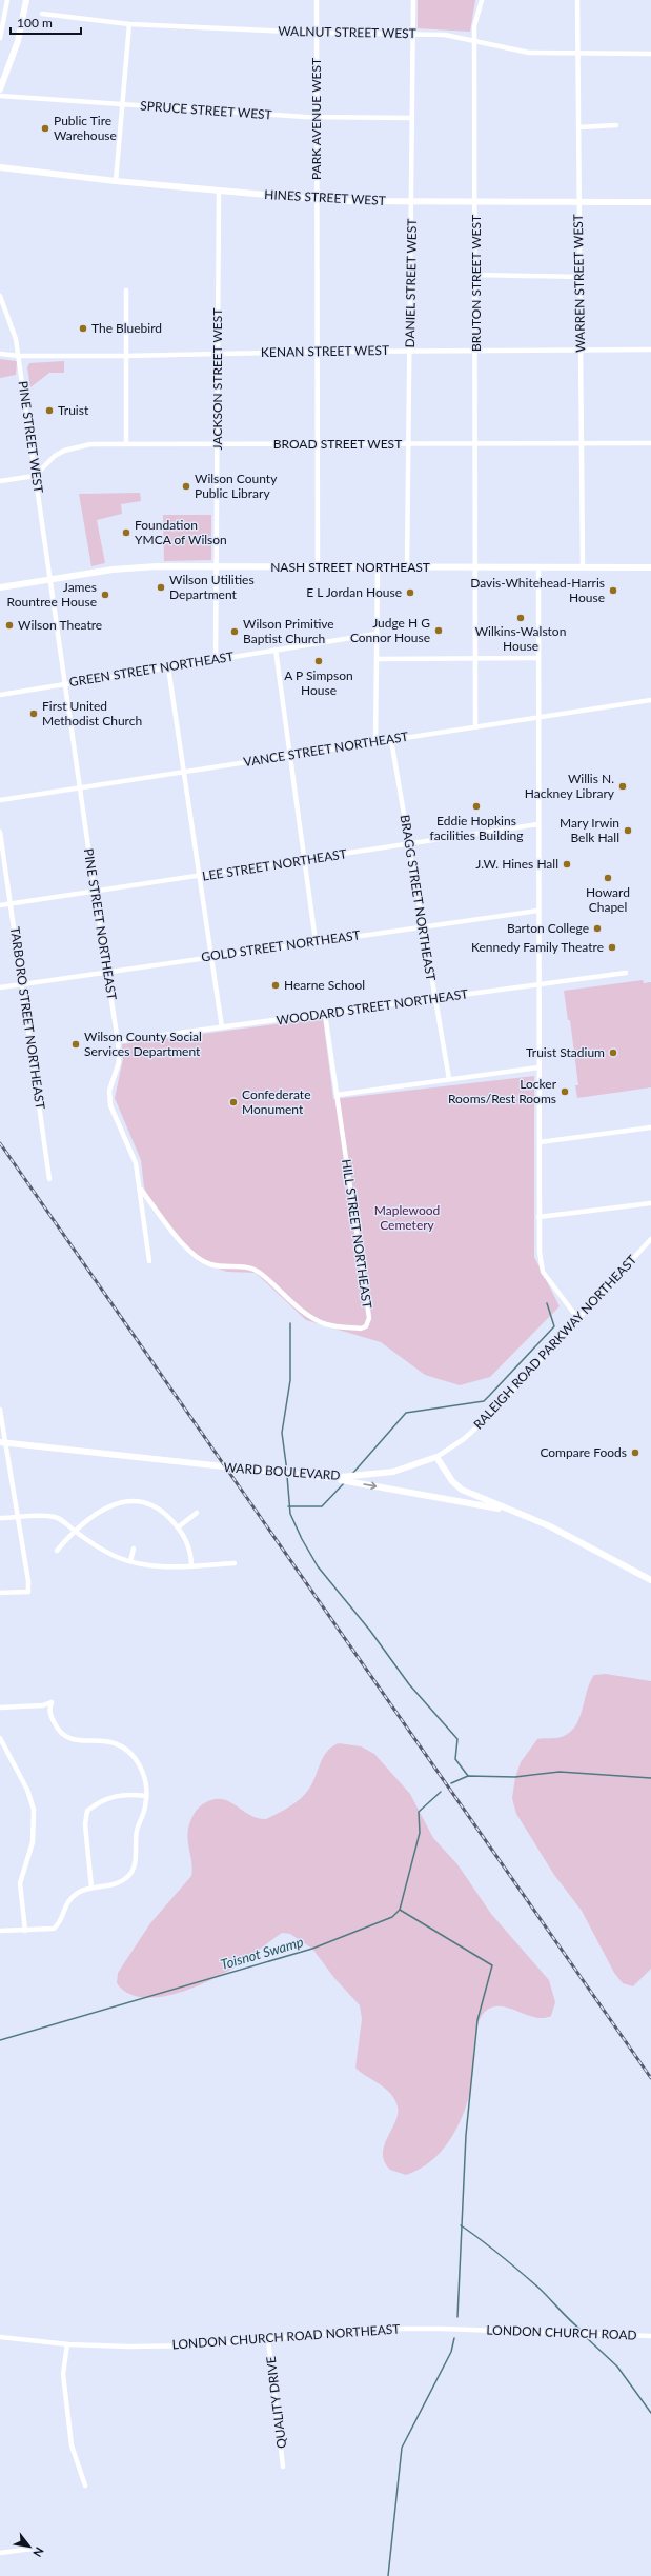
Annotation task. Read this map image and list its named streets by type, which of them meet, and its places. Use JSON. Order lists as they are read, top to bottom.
{
  "streets": {
    "main road": ["HINES STREET WEST", "NASH STREET NORTHEAST", "WARD BOULEVARD"],
    "street": [
      "WALNUT STREET WEST",
      "SPRUCE STREET WEST",
      "PARK AVENUE WEST",
      "DANIEL STREET WEST",
      "BRUTON STREET WEST",
      "WARREN STREET WEST",
      "KENAN STREET WEST",
      "JACKSON STREET WEST",
      "PINE STREET WEST",
      "BROAD STREET WEST",
      "GREEN STREET NORTHEAST",
      "VANCE STREET NORTHEAST",
      "LEE STREET NORTHEAST",
      "BRAGG STREET NORTHEAST",
      "PINE STREET NORTHEAST",
      "GOLD STREET NORTHEAST",
      "WOODARD STREET NORTHEAST",
      "TARBORO STREET NORTHEAST",
      "HILL STREET NORTHEAST",
      "RALEIGH ROAD PARKWAY NORTHEAST",
      "LONDON CHURCH ROAD",
      "LONDON CHURCH ROAD NORTHEAST",
      "QUALITY DRIVE"
    ]
  },
  "crossings": [
    ["WALNUT STREET WEST", "PARK AVENUE WEST"],
    ["WALNUT STREET WEST", "DANIEL STREET WEST"],
    ["WALNUT STREET WEST", "BRUTON STREET WEST"],
    ["WALNUT STREET WEST", "WARREN STREET WEST"],
    ["SPRUCE STREET WEST", "PARK AVENUE WEST"],
    ["SPRUCE STREET WEST", "DANIEL STREET WEST"],
    ["PARK AVENUE WEST", "HINES STREET WEST"],
    ["PARK AVENUE WEST", "KENAN STREET WEST"],
    ["PARK AVENUE WEST", "BROAD STREET WEST"],
    ["PARK AVENUE WEST", "NASH STREET NORTHEAST"],
    ["HINES STREET WEST", "DANIEL STREET WEST"],
    ["HINES STREET WEST", "BRUTON STREET WEST"],
    ["HINES STREET WEST", "WARREN STREET WEST"],
    ["HINES STREET WEST", "JACKSON STREET WEST"],
    ["DANIEL STREET WEST", "KENAN STREET WEST"],
    ["DANIEL STREET WEST", "BROAD STREET WEST"],
    ["DANIEL STREET WEST", "NASH STREET NORTHEAST"],
    ["BRUTON STREET WEST", "KENAN STREET WEST"],
    ["BRUTON STREET WEST", "BROAD STREET WEST"],
    ["BRUTON STREET WEST", "NASH STREET NORTHEAST"],
    ["BRUTON STREET WEST", "VANCE STREET NORTHEAST"],
    ["WARREN STREET WEST", "KENAN STREET WEST"],
    ["WARREN STREET WEST", "BROAD STREET WEST"],
    ["WARREN STREET WEST", "NASH STREET NORTHEAST"],
    ["KENAN STREET WEST", "JACKSON STREET WEST"],
    ["KENAN STREET WEST", "PINE STREET WEST"],
    ["JACKSON STREET WEST", "BROAD STREET WEST"],
    ["JACKSON STREET WEST", "NASH STREET NORTHEAST"],
    ["JACKSON STREET WEST", "GREEN STREET NORTHEAST"],
    ["PINE STREET WEST", "BROAD STREET WEST"],
    ["PINE STREET WEST", "NASH STREET NORTHEAST"],
    ["PINE STREET WEST", "PINE STREET NORTHEAST"],
    ["NASH STREET NORTHEAST", "PINE STREET NORTHEAST"],
    ["GREEN STREET NORTHEAST", "PINE STREET NORTHEAST"],
    ["VANCE STREET NORTHEAST", "BRAGG STREET NORTHEAST"],
    ["VANCE STREET NORTHEAST", "PINE STREET NORTHEAST"],
    ["LEE STREET NORTHEAST", "BRAGG STREET NORTHEAST"],
    ["LEE STREET NORTHEAST", "PINE STREET NORTHEAST"],
    ["LEE STREET NORTHEAST", "TARBORO STREET NORTHEAST"],
    ["BRAGG STREET NORTHEAST", "GOLD STREET NORTHEAST"],
    ["BRAGG STREET NORTHEAST", "WOODARD STREET NORTHEAST"],
    ["PINE STREET NORTHEAST", "GOLD STREET NORTHEAST"],
    ["PINE STREET NORTHEAST", "WOODARD STREET NORTHEAST"],
    ["PINE STREET NORTHEAST", "HILL STREET NORTHEAST"],
    ["GOLD STREET NORTHEAST", "TARBORO STREET NORTHEAST"],
    ["WOODARD STREET NORTHEAST", "HILL STREET NORTHEAST"],
    ["RALEIGH ROAD PARKWAY NORTHEAST", "WARD BOULEVARD"],
    ["LONDON CHURCH ROAD", "LONDON CHURCH ROAD NORTHEAST"],
    ["LONDON CHURCH ROAD NORTHEAST", "QUALITY DRIVE"]
  ],
  "water": ["Toisnot Swamp"],
  "parks": ["Maplewood Cemetery"],
  "places": [
    "Public Tire Warehouse",
    "The Bluebird",
    "Truist",
    "Wilson County Public Library",
    "Foundation YMCA of Wilson",
    "Wilson Utilities Department",
    "Davis-Whitehead-Harris House",
    "E L Jordan House",
    "James Rountree House",
    "Wilkins-Walston House",
    "Wilson Theatre",
    "Judge H G Connor House",
    "Wilson Primitive Baptist Church",
    "A P Simpson House",
    "First United Methodist Church",
    "Willis N. Hackney Library",
    "Eddie Hopkins facilities Building",
    "Mary Irwin Belk Hall",
    "J.W. Hines Hall",
    "Howard Chapel",
    "Barton College",
    "Kennedy Family Theatre",
    "Hearne School",
    "Wilson County Social Services Department",
    "Truist Stadium",
    "Locker Rooms/Rest Rooms",
    "Confederate Monument",
    "Compare Foods"
  ],
  "scale_bar": "100 m",
  "north": "bottom right"
}
